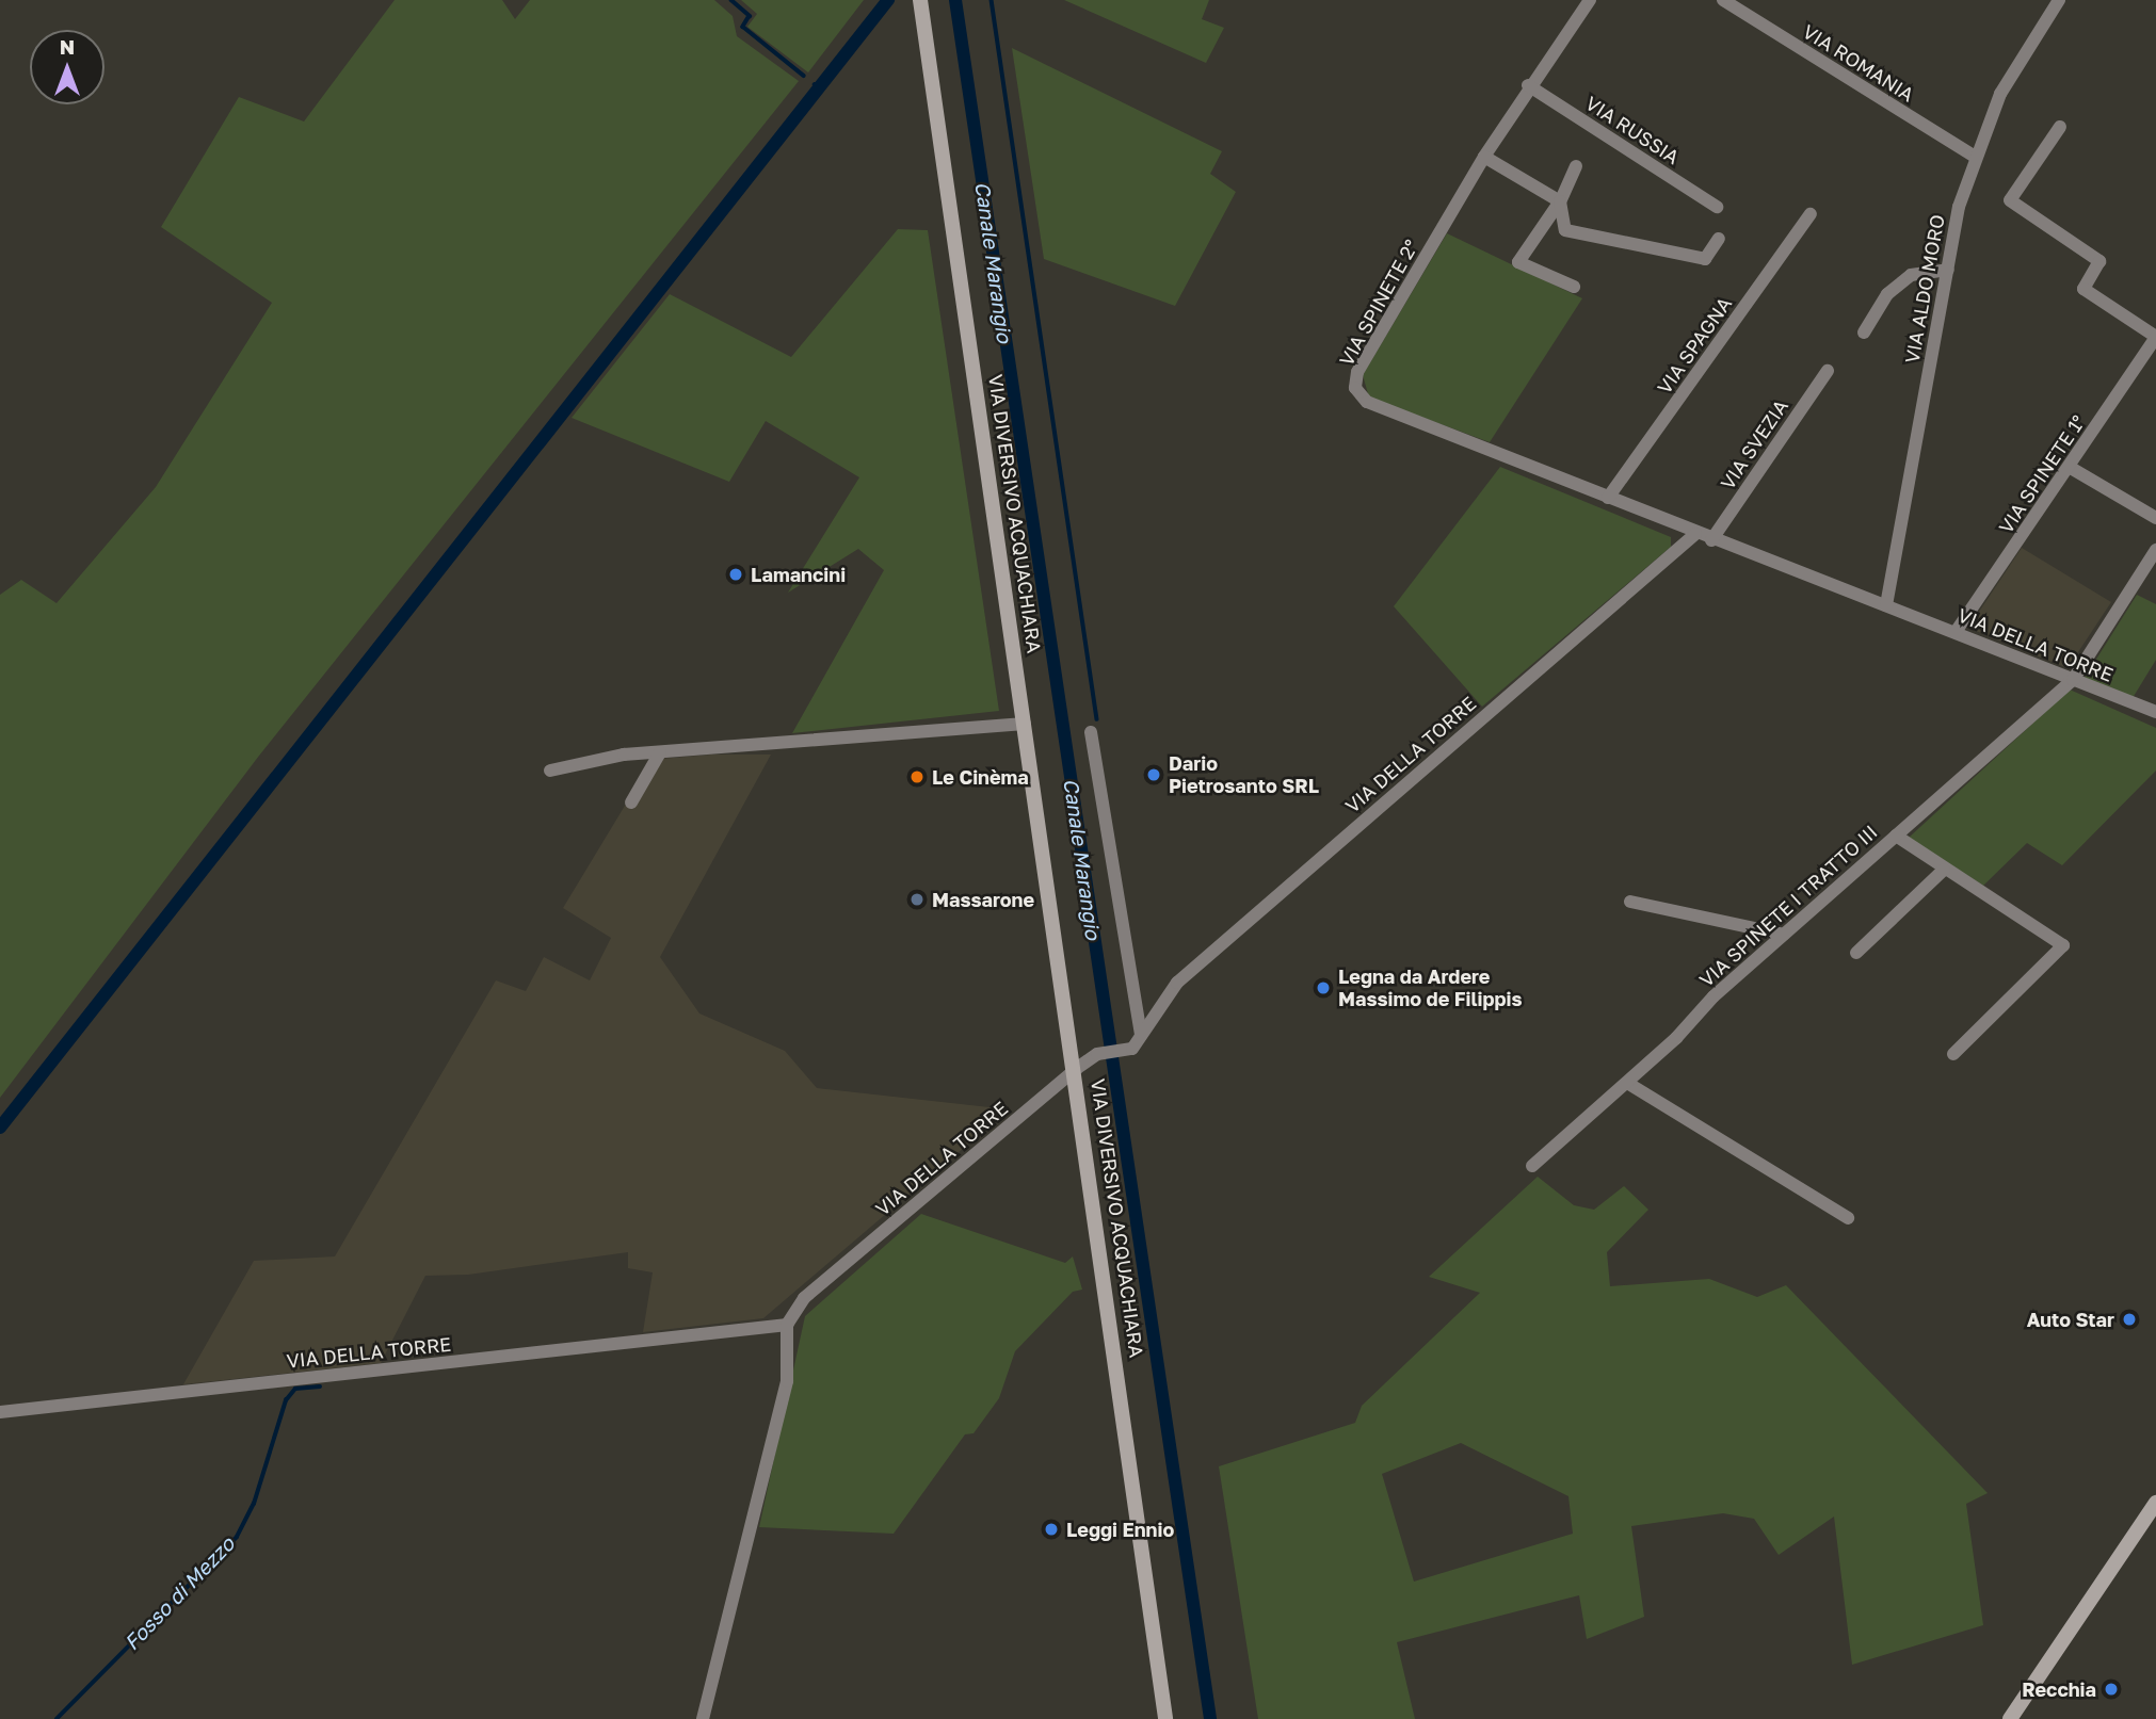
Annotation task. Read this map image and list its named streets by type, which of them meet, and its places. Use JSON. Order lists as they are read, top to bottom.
{
  "streets": {
    "main road": ["VIA DIVERSIVO ACQUACHIARA"],
    "street": [
      "VIA ROMANIA",
      "VIA RUSSIA",
      "VIA ALDO MORO",
      "VIA SPINETE 2°",
      "VIA SPAGNA",
      "VIA SVEZIA",
      "VIA SPINETE 1°",
      "VIA DELLA TORRE",
      "VIA SPINETE I TRATTO III"
    ]
  },
  "crossings": [
    ["VIA ROMANIA", "VIA ALDO MORO"],
    ["VIA RUSSIA", "VIA SPINETE 2°"],
    ["VIA ALDO MORO", "VIA DELLA TORRE"],
    ["VIA SPINETE 2°", "VIA SPAGNA"],
    ["VIA SPINETE 2°", "VIA DELLA TORRE"],
    ["VIA SVEZIA", "VIA DELLA TORRE"],
    ["VIA SPINETE 1°", "VIA DELLA TORRE"],
    ["VIA DIVERSIVO ACQUACHIARA", "VIA DELLA TORRE"],
    ["VIA DELLA TORRE", "VIA SPINETE I TRATTO III"]
  ],
  "water": ["Canale Marangio", "Fosso di Mezzo"],
  "places": [
    "Lamancini",
    "Dario Pietrosanto SRL",
    "Le Cinèma",
    "Massarone",
    "Legna da Ardere Massimo de Filippis",
    "Auto Star",
    "Leggi Ennio",
    "Recchia"
  ],
  "north": "top"
}
